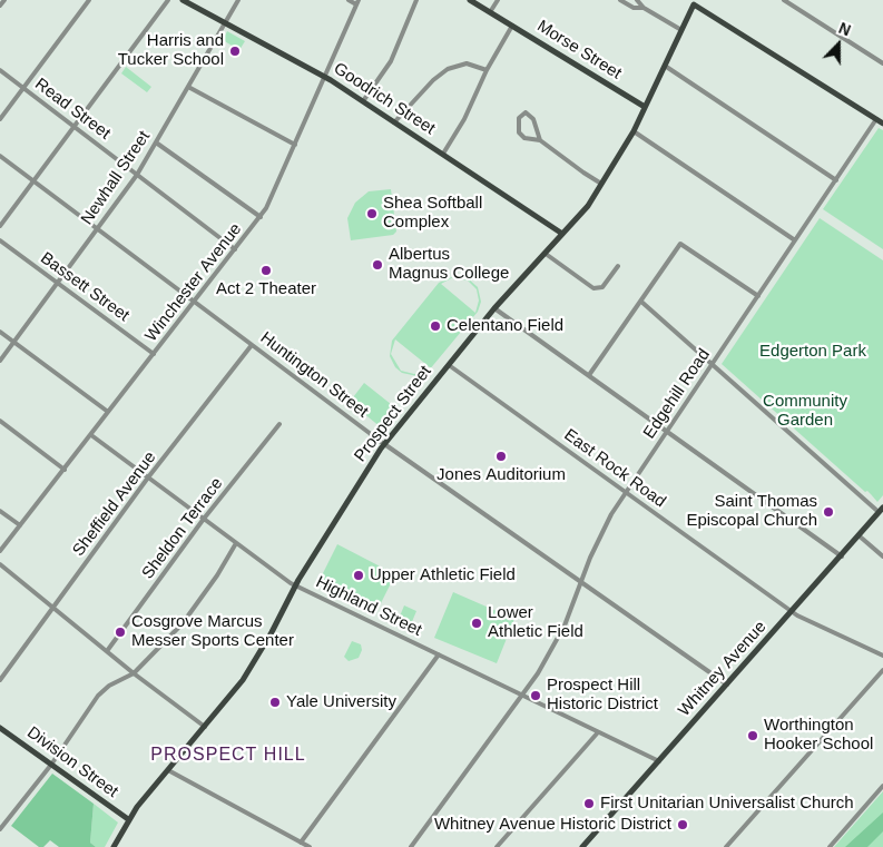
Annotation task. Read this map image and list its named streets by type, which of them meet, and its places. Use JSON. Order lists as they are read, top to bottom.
{
  "streets": {
    "main road": [
      "Morse Street",
      "Goodrich Street",
      "Prospect Street",
      "Whitney Avenue",
      "Division Street"
    ],
    "street": [
      "Read Street",
      "Newhall Street",
      "Winchester Avenue",
      "Bassett Street",
      "Huntington Street",
      "Edgehill Road",
      "East Rock Road",
      "Sheffield Avenue",
      "Sheldon Terrace",
      "Highland Street"
    ]
  },
  "crossings": [
    ["Morse Street", "Prospect Street"],
    ["Goodrich Street", "Newhall Street"],
    ["Goodrich Street", "Winchester Avenue"],
    ["Goodrich Street", "Prospect Street"],
    ["Read Street", "Newhall Street"],
    ["Read Street", "Winchester Avenue"],
    ["Newhall Street", "Bassett Street"],
    ["Newhall Street", "Huntington Street"],
    ["Winchester Avenue", "Bassett Street"],
    ["Winchester Avenue", "Huntington Street"],
    ["Winchester Avenue", "Highland Street"],
    ["Huntington Street", "Edgehill Road"],
    ["Huntington Street", "Prospect Street"],
    ["Huntington Street", "Sheffield Avenue"],
    ["Huntington Street", "Whitney Avenue"],
    ["Edgehill Road", "East Rock Road"],
    ["Edgehill Road", "Highland Street"],
    ["Prospect Street", "East Rock Road"],
    ["Prospect Street", "Highland Street"],
    ["Prospect Street", "Division Street"],
    ["East Rock Road", "Whitney Avenue"],
    ["Sheffield Avenue", "Highland Street"],
    ["Sheldon Terrace", "Highland Street"],
    ["Highland Street", "Whitney Avenue"]
  ],
  "districts": ["PROSPECT HILL"],
  "parks": ["Edgerton Park", "Community Garden"],
  "places": [
    "Harris and Tucker School",
    "Shea Softball Complex",
    "Albertus Magnus College",
    "Act 2 Theater",
    "Celentano Field",
    "Jones Auditorium",
    "Saint Thomas Episcopal Church",
    "Upper Athletic Field",
    "Lower Athletic Field",
    "Cosgrove Marcus Messer Sports Center",
    "Prospect Hill Historic District",
    "Yale University",
    "Worthington Hooker School",
    "First Unitarian Universalist Church",
    "Whitney Avenue Historic District"
  ],
  "north": "top"
}
